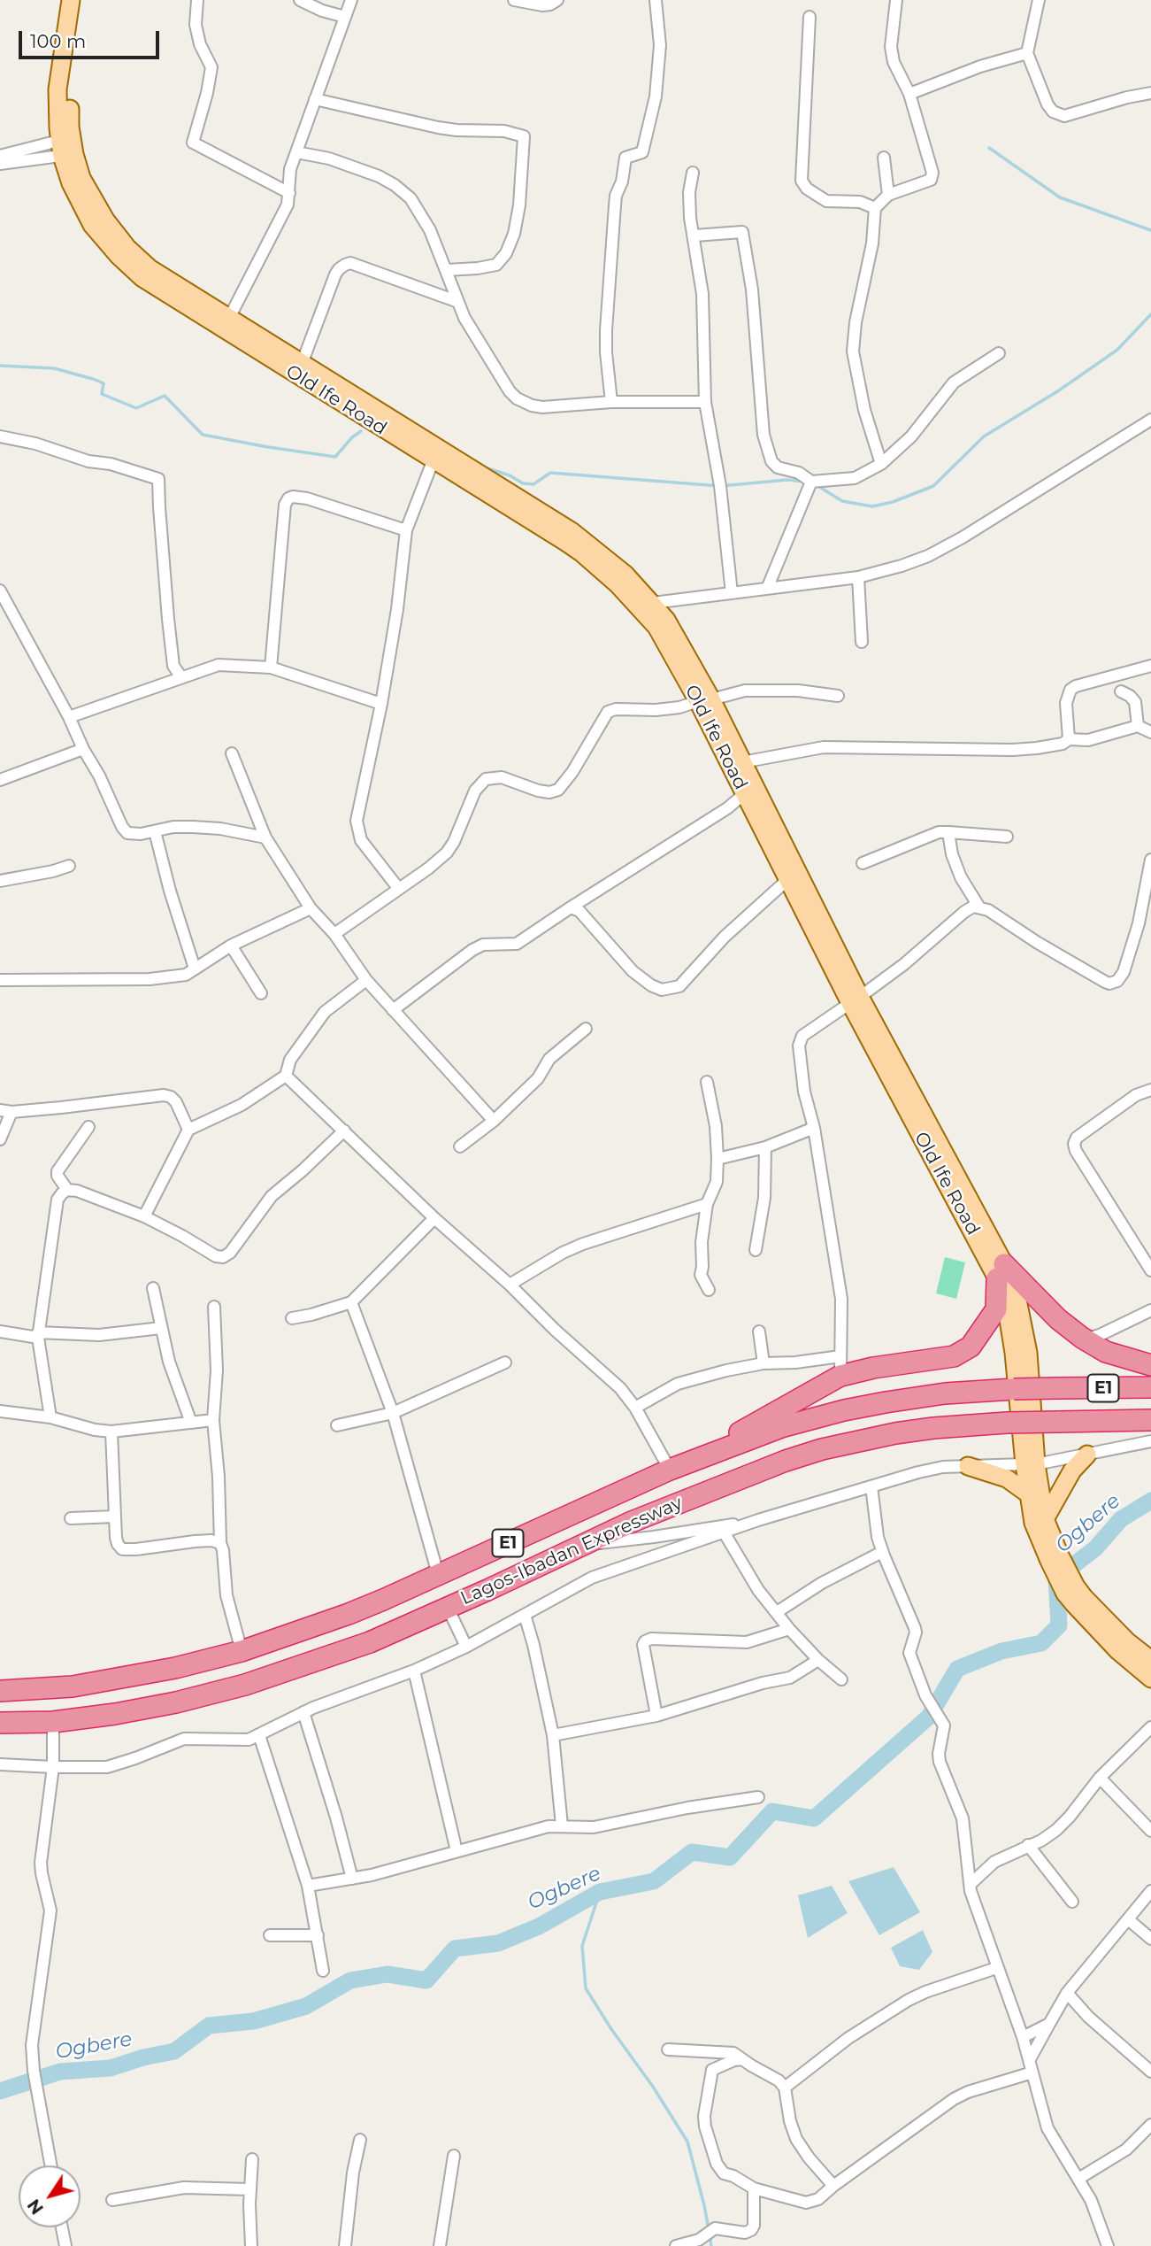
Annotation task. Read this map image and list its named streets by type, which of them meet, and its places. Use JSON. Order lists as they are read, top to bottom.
{
  "streets": {
    "highway": ["E1", "Lagos-Ibadan Expressway"],
    "main road": ["Old Ife Road"]
  },
  "water": ["Ogbere"],
  "scale_bar": "100 m",
  "north": "bottom left"
}
